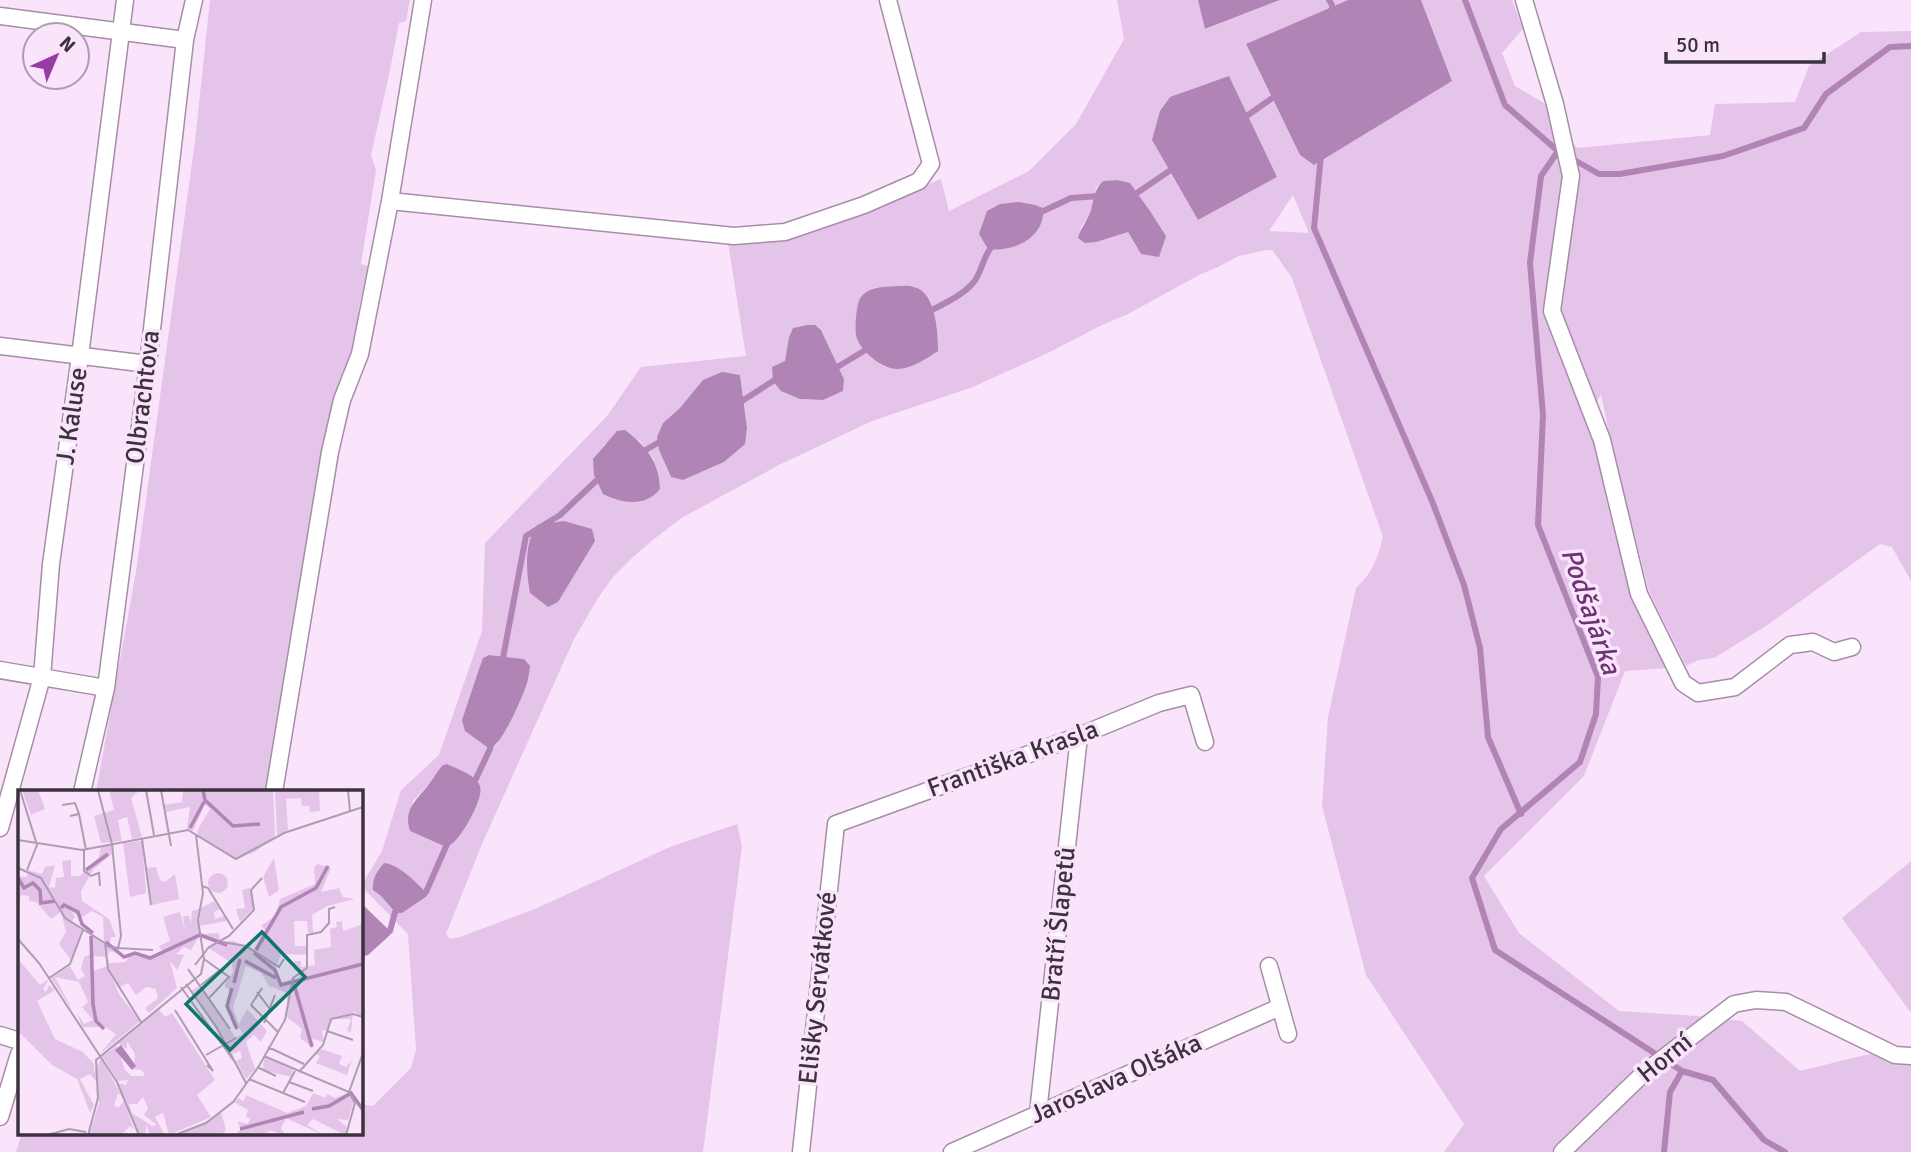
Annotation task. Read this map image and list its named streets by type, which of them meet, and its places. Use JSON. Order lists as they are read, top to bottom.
{
  "streets": {
    "street": [
      "Olbrachtova",
      "J. Kaluse",
      "Františka Krasla",
      "Bratří Šlapetů",
      "Elišky Servátkové",
      "Horní",
      "Jaroslava Olšáka"
    ]
  },
  "crossings": [
    ["Františka Krasla", "Bratří Šlapetů"],
    ["Františka Krasla", "Elišky Servátkové"],
    ["Bratří Šlapetů", "Jaroslava Olšáka"]
  ],
  "water": ["Podšajárka"],
  "scale_bar": "50 m",
  "north": "top right"
}
